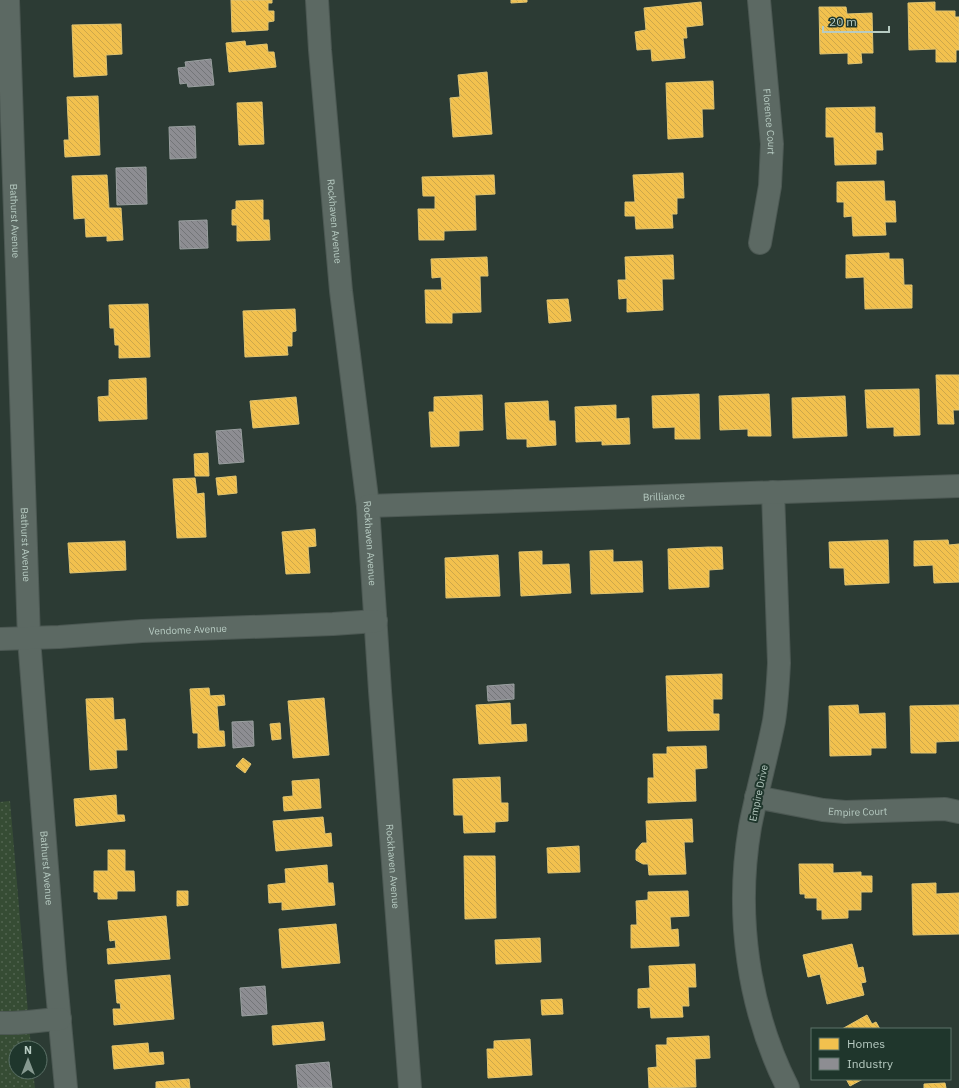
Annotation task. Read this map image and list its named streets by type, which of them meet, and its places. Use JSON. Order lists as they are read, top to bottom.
{
  "streets": {
    "street": [
      "Florence Court",
      "Bathurst Avenue",
      "Rockhaven Avenue",
      "Brilliance",
      "Vendome Avenue",
      "Empire Drive",
      "Empire Court"
    ]
  },
  "crossings": [
    ["Bathurst Avenue", "Vendome Avenue"],
    ["Rockhaven Avenue", "Brilliance"],
    ["Rockhaven Avenue", "Vendome Avenue"],
    ["Brilliance", "Empire Drive"],
    ["Empire Drive", "Empire Court"]
  ],
  "legend": ["Homes", "Industry"],
  "scale_bar": "20 m",
  "north": "top"
}
